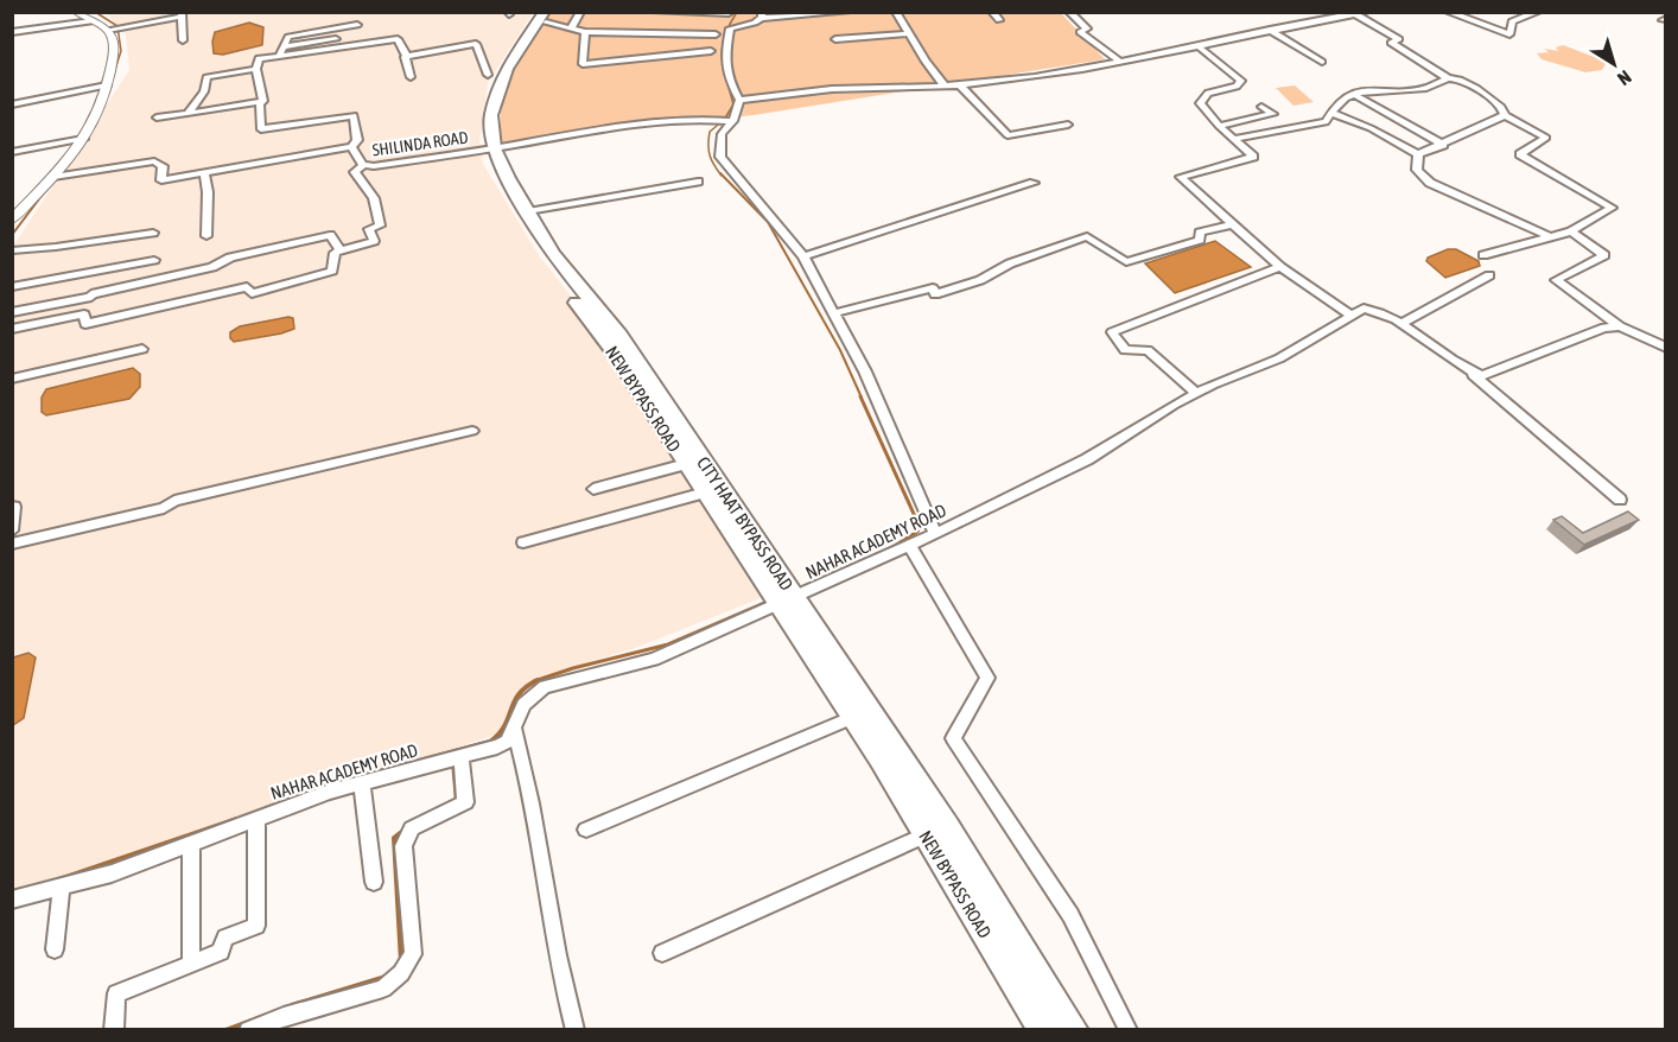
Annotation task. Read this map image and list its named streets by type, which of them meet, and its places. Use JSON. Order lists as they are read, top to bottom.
{
  "streets": {
    "main road": ["NEW BYPASS ROAD", "CITY HAAT BYPASS ROAD"],
    "street": ["SHILINDA ROAD", "NAHAR ACADEMY ROAD"]
  },
  "crossings": [
    ["SHILINDA ROAD", "NEW BYPASS ROAD"],
    ["SHILINDA ROAD", "CITY HAAT BYPASS ROAD"],
    ["NEW BYPASS ROAD", "CITY HAAT BYPASS ROAD"],
    ["NEW BYPASS ROAD", "NAHAR ACADEMY ROAD"],
    ["CITY HAAT BYPASS ROAD", "NAHAR ACADEMY ROAD"]
  ],
  "north": "bottom right"
}
